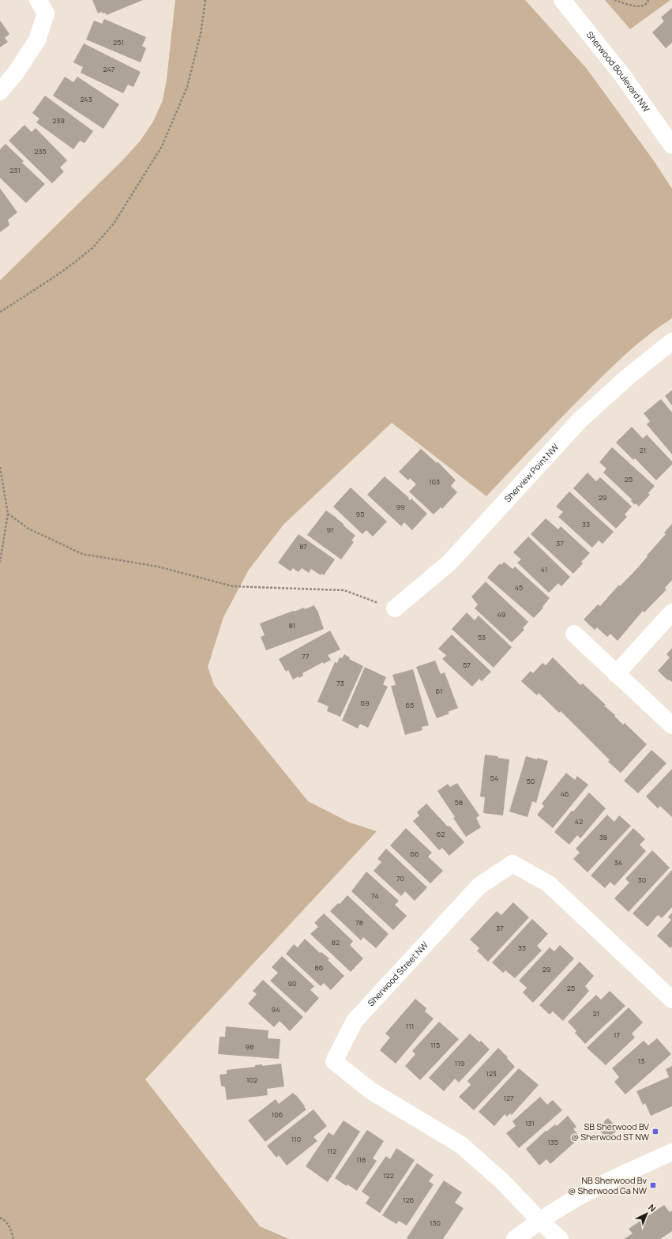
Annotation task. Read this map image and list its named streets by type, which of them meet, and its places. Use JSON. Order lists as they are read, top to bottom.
{
  "streets": {
    "street": ["Sherwood Boulevard NW", "Sherview Point NW", "Sherwood Street NW"]
  },
  "places": {
    "transit": ["SB Sherwood BV @ Sherwood ST NW", "NB Sherwood Bv @ Sherwood Ga NW"]
  },
  "house_numbers": [
    "251",
    "247",
    "243",
    "239",
    "235",
    "231",
    "21",
    "25",
    "103",
    "29",
    "99",
    "95",
    "33",
    "91",
    "37",
    "87",
    "41",
    "45",
    "49",
    "81",
    "53",
    "77",
    "57",
    "73",
    "61",
    "69",
    "65",
    "54",
    "50",
    "46",
    "58",
    "42",
    "62",
    "38",
    "66",
    "34",
    "70",
    "30",
    "74",
    "78",
    "37",
    "82",
    "33",
    "86",
    "29",
    "90",
    "25",
    "94",
    "21",
    "111",
    "17",
    "115",
    "98",
    "13",
    "119",
    "123",
    "102",
    "127",
    "106",
    "131",
    "110",
    "135",
    "112",
    "118",
    "122",
    "126",
    "130"
  ],
  "north": "top right"
}
